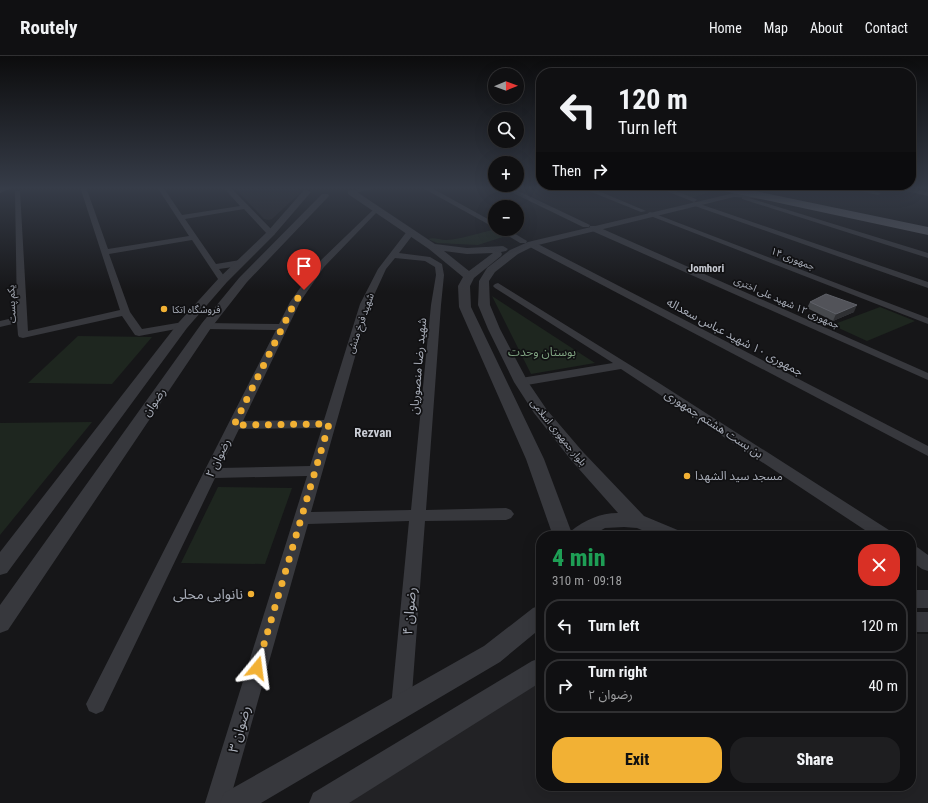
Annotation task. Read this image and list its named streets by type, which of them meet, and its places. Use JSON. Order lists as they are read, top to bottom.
{
  "streets": {
    "street": [
      "جمهوری ۱۴",
      "جمهوری ۱۲ شهید علی اختری",
      "یکم پست",
      "شهید فرخ منش",
      "جمهوری ۱۰ شهید عباس سعداله",
      "شهید رضا منصوریان",
      "رضوان",
      "بن بست هشتم جمهوری",
      "بلوار جمهوری اسلامی",
      "رضوان ۲",
      "رضوان ۴",
      "رضوان ۳"
    ]
  },
  "crossings": [
    ["جمهوری ۱۲ شهید علی اختری", "بلوار جمهوری اسلامی"],
    ["شهید فرخ منش", "شهید رضا منصوریان"],
    ["شهید فرخ منش", "رضوان ۳"],
    ["جمهوری ۱۰ شهید عباس سعداله", "بلوار جمهوری اسلامی"],
    ["شهید رضا منصوریان", "رضوان ۴"]
  ],
  "districts": ["Jomhori", "Rezvan"],
  "parks": ["بوستان وحدت"],
  "places": ["فروشگاه اتکا", "مسجد سید الشهدا", "نانوایی محلی"],
  "north": "right",
  "page": {
    "header": "Routely",
    "nav": [
      "Home",
      "Map",
      "About",
      "Contact"
    ],
    "map_buttons": ["+", "−"],
    "turn": ["120 m", "Turn left"],
    "then": "Then",
    "heading": ["4 min", "310 m · 09:18"],
    "list": [
      {
        "name": "Turn left",
        "value": "120 m"
      },
      {
        "name": "Turn right",
        "note": "رضوان ۲",
        "value": "40 m"
      }
    ],
    "buttons": ["Exit", "Share"]
  }
}
